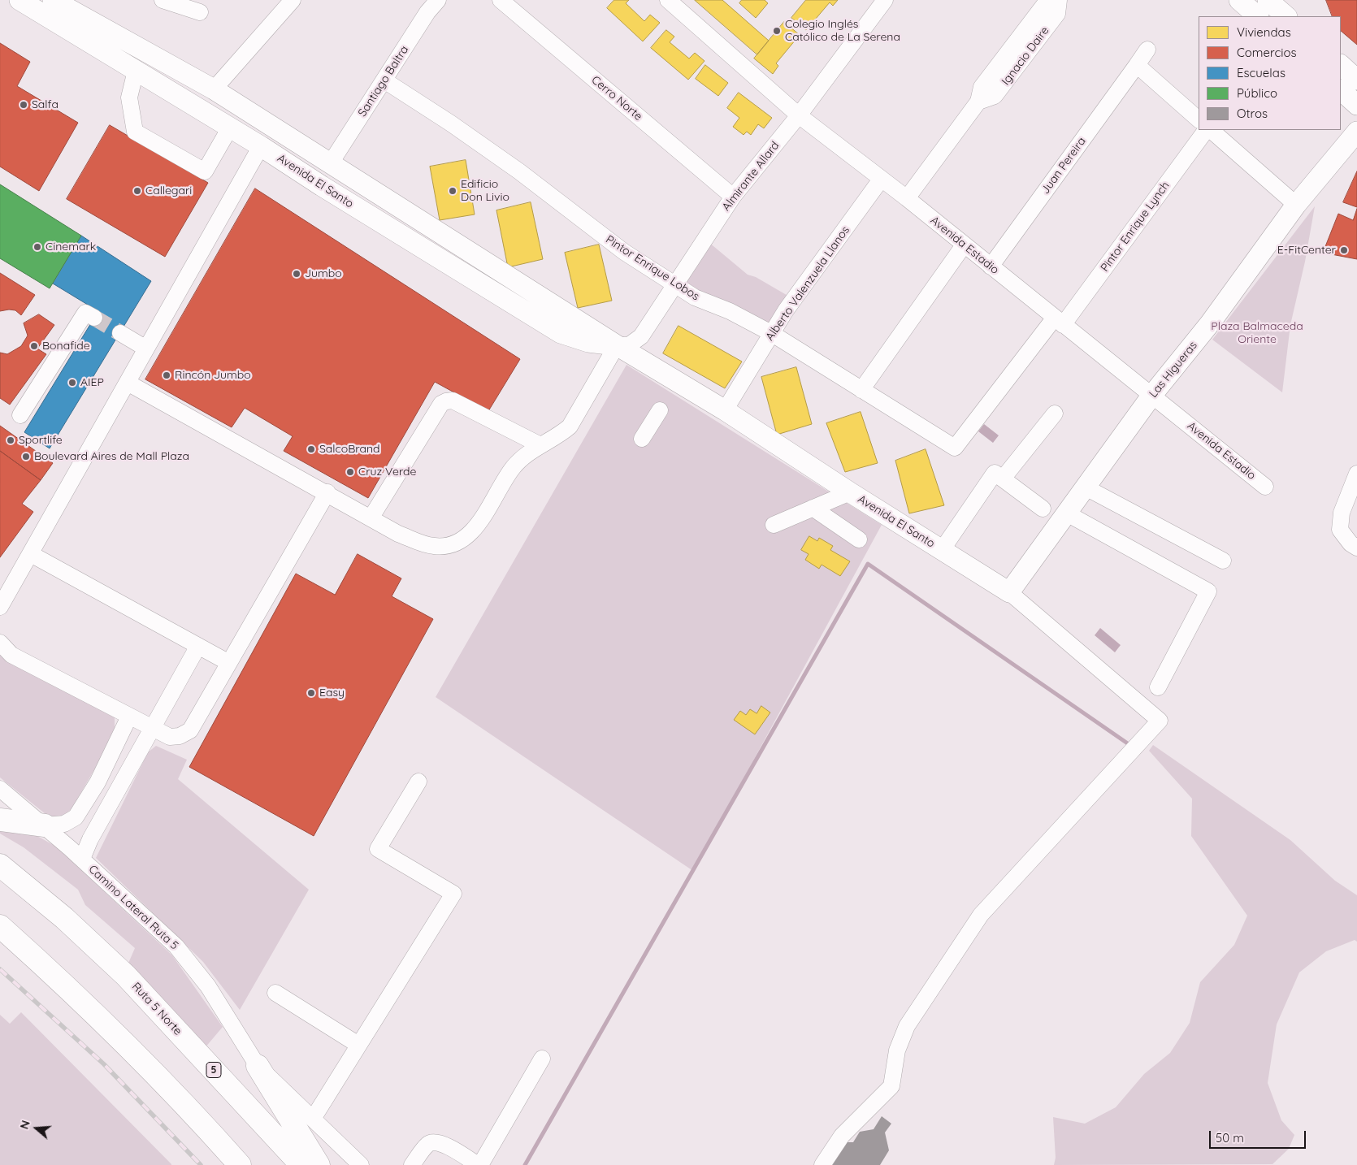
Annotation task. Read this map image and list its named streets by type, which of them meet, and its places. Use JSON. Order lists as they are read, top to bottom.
{
  "streets": {
    "highway": ["Ruta 5 Norte", "5"],
    "main road": ["Avenida El Santo", "Las Higueras"],
    "street": [
      "Ignacio Daire",
      "Santiago Baltra",
      "Cerro Norte",
      "Juan Pereira",
      "Almirante Allard",
      "Pintor Enrique Lynch",
      "Avenida Estadio",
      "Pintor Enrique Lobos",
      "Alberto Valenzuela Llanos",
      "Camino Lateral Ruta 5"
    ]
  },
  "crossings": [
    ["Ignacio Daire", "Avenida Estadio"],
    ["Santiago Baltra", "Avenida El Santo"],
    ["Santiago Baltra", "Pintor Enrique Lobos"],
    ["Cerro Norte", "Almirante Allard"],
    ["Juan Pereira", "Avenida Estadio"],
    ["Almirante Allard", "Avenida El Santo"],
    ["Almirante Allard", "Avenida Estadio"],
    ["Almirante Allard", "Pintor Enrique Lobos"],
    ["Avenida El Santo", "Alberto Valenzuela Llanos"],
    ["Avenida El Santo", "Las Higueras"],
    ["Pintor Enrique Lynch", "Avenida Estadio"],
    ["Pintor Enrique Lynch", "Pintor Enrique Lobos"],
    ["Avenida Estadio", "Alberto Valenzuela Llanos"],
    ["Avenida Estadio", "Las Higueras"],
    ["Pintor Enrique Lobos", "Alberto Valenzuela Llanos"]
  ],
  "parks": ["Plaza Balmaceda Oriente"],
  "places": [
    "Colegio Inglés Católico de La Serena",
    "Salfa",
    "Callegari",
    "Edificio Don Livio",
    "Cinemark",
    "E-FitCenter",
    "Jumbo",
    "Bonafide",
    "Rincón Jumbo",
    "AIEP",
    "Sportlife",
    "SalcoBrand",
    "Boulevard Aires de Mall Plaza",
    "Cruz Verde",
    "Easy"
  ],
  "legend": [
    "Viviendas",
    "Comercios",
    "Escuelas",
    "Público",
    "Otros"
  ],
  "scale_bar": "50 m",
  "north": "left"
}
